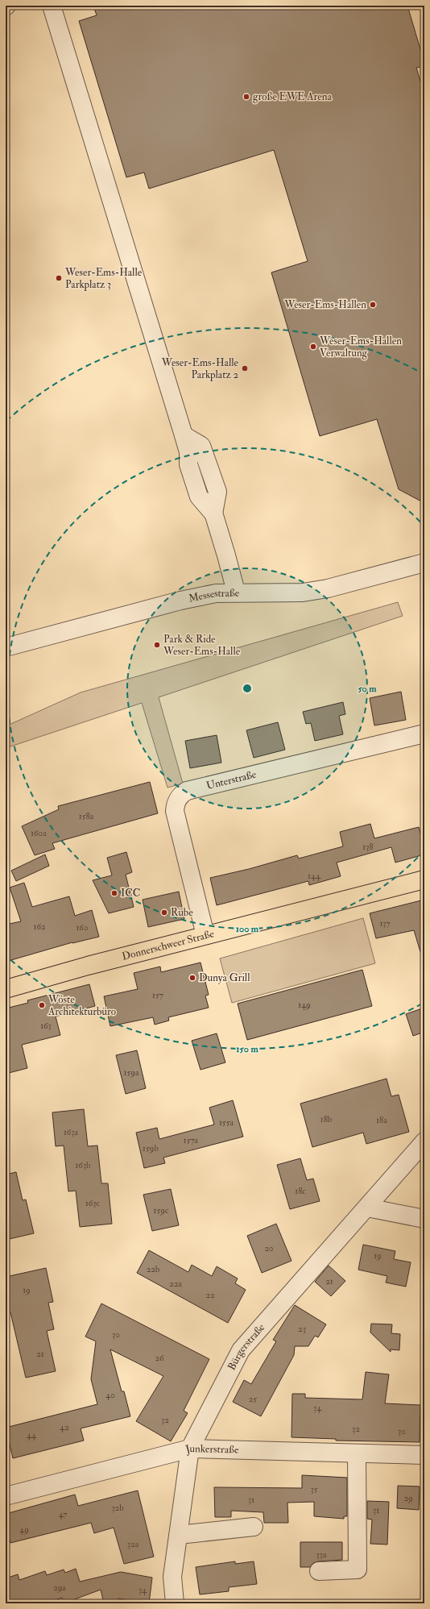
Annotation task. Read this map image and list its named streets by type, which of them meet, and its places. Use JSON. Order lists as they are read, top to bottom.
{
  "streets": {
    "main road": ["Donnerschweer Straße"],
    "street": [
      "Messestraße",
      "Unterstraße",
      "Bürgerstraße",
      "Junkerstraße"
    ]
  },
  "crossings": [
    ["Unterstraße", "Donnerschweer Straße"],
    ["Bürgerstraße", "Junkerstraße"]
  ],
  "places": [
    "große EWE Arena",
    "Weser-Ems-Halle Parkplatz 3",
    "Weser-Ems-Hallen",
    "Weser-Ems-Hallen Verwaltung",
    "Weser-Ems-Halle Parkplatz 2",
    "Park & Ride Weser-Ems-Halle",
    "ICC",
    "Rübe",
    "Dunya Grill",
    "Wöste Architekturbüro"
  ],
  "house_numbers": [
    "158a",
    "160a",
    "138",
    "144",
    "137",
    "162",
    "160",
    "157",
    "149",
    "163",
    "159a",
    "18b",
    "18a",
    "155a",
    "163a",
    "157a",
    "159b",
    "163b",
    "18c",
    "163c",
    "159c",
    "20",
    "19",
    "22b",
    "21",
    "22a",
    "19",
    "22",
    "23",
    "30",
    "21",
    "26",
    "40",
    "25",
    "34",
    "32",
    "42",
    "32",
    "30",
    "44",
    "35",
    "29",
    "31",
    "32b",
    "31",
    "47",
    "49",
    "32a",
    "33a",
    "29a",
    "34"
  ],
  "rings": ["50 m", "100 m", "150 m"]
}
